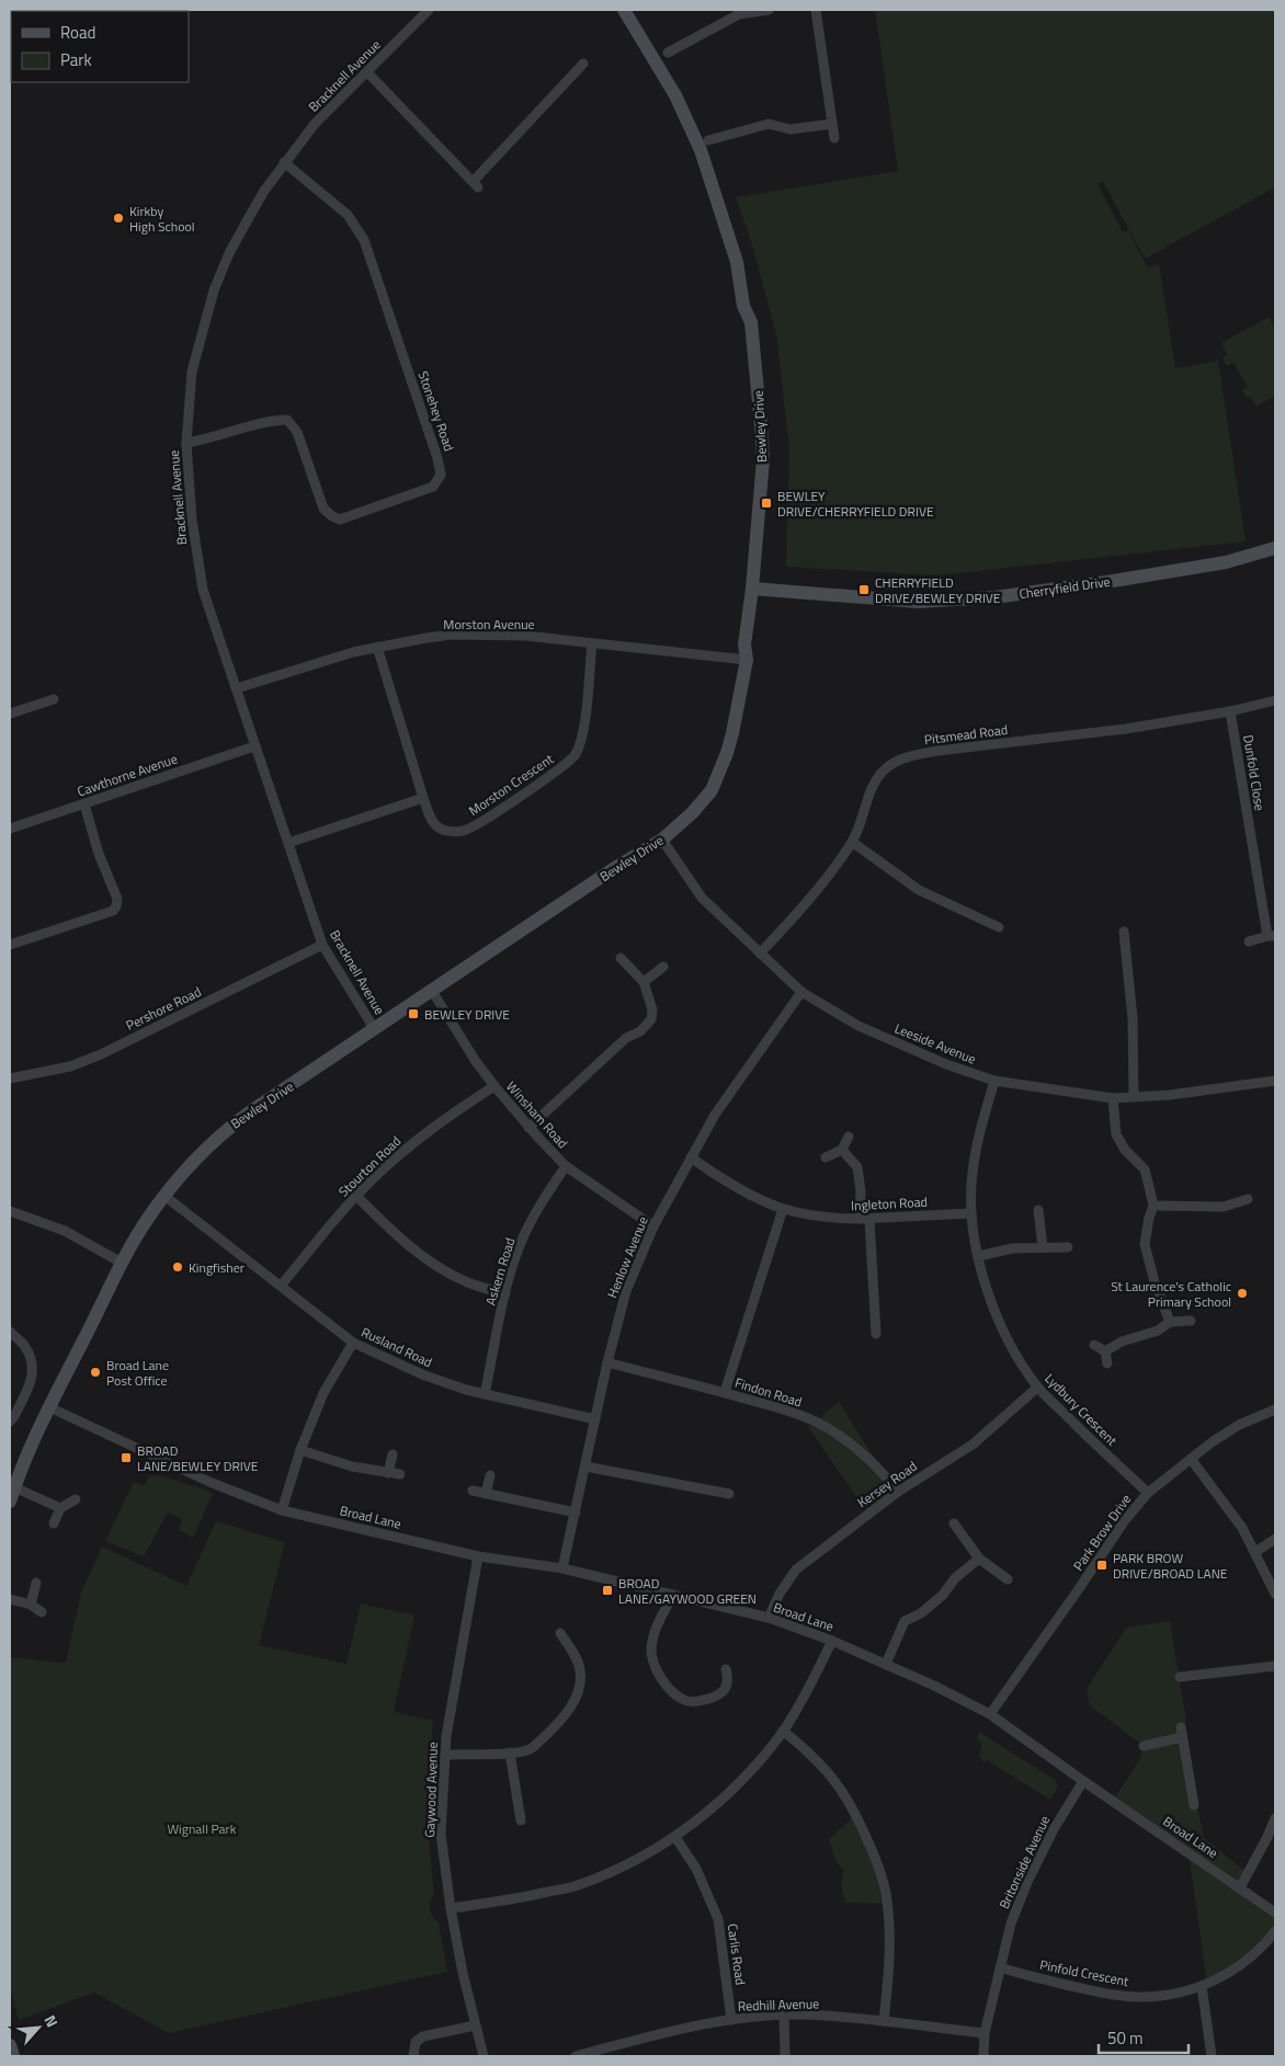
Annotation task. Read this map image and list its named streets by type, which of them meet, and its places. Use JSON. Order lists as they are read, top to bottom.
{
  "streets": {
    "street": [
      "Bracknell Avenue",
      "Stonehey Road",
      "Bewley Drive",
      "Cherryfield Drive",
      "Morston Avenue",
      "Pitsmead Road",
      "Dunfold Close",
      "Cawthorne Avenue",
      "Morston Crescent",
      "Pershore Road",
      "Leeside Avenue",
      "Winsham Road",
      "Stourton Road",
      "Ingleton Road",
      "Henlow Avenue",
      "Askern Road",
      "Rusland Road",
      "Findon Road",
      "Lydbury Crescent",
      "Kersey Road",
      "Broad Lane",
      "Park Brow Drive",
      "Gaywood Avenue",
      "Britonside Avenue",
      "Carlis Road",
      "Pinfold Crescent",
      "Redhill Avenue"
    ]
  },
  "crossings": [
    ["Bracknell Avenue", "Stonehey Road"],
    ["Bracknell Avenue", "Bewley Drive"],
    ["Bracknell Avenue", "Morston Avenue"],
    ["Bracknell Avenue", "Cawthorne Avenue"],
    ["Bracknell Avenue", "Pershore Road"],
    ["Bewley Drive", "Cherryfield Drive"],
    ["Bewley Drive", "Morston Avenue"],
    ["Bewley Drive", "Leeside Avenue"],
    ["Bewley Drive", "Winsham Road"],
    ["Bewley Drive", "Rusland Road"],
    ["Bewley Drive", "Broad Lane"],
    ["Morston Avenue", "Morston Crescent"],
    ["Pitsmead Road", "Dunfold Close"],
    ["Pitsmead Road", "Leeside Avenue"],
    ["Leeside Avenue", "Henlow Avenue"],
    ["Leeside Avenue", "Lydbury Crescent"],
    ["Winsham Road", "Stourton Road"],
    ["Winsham Road", "Henlow Avenue"],
    ["Winsham Road", "Askern Road"],
    ["Stourton Road", "Rusland Road"],
    ["Ingleton Road", "Henlow Avenue"],
    ["Ingleton Road", "Lydbury Crescent"],
    ["Henlow Avenue", "Rusland Road"],
    ["Henlow Avenue", "Findon Road"],
    ["Henlow Avenue", "Broad Lane"],
    ["Askern Road", "Rusland Road"],
    ["Findon Road", "Kersey Road"],
    ["Lydbury Crescent", "Kersey Road"],
    ["Lydbury Crescent", "Park Brow Drive"],
    ["Kersey Road", "Broad Lane"],
    ["Broad Lane", "Park Brow Drive"],
    ["Broad Lane", "Gaywood Avenue"],
    ["Broad Lane", "Britonside Avenue"],
    ["Britonside Avenue", "Pinfold Crescent"],
    ["Britonside Avenue", "Redhill Avenue"],
    ["Carlis Road", "Redhill Avenue"]
  ],
  "parks": ["Wignall Park"],
  "places": {
    "other": [
      "Kirkby High School",
      "Kingfisher",
      "St Laurence's Catholic Primary School",
      "Broad Lane Post Office"
    ],
    "transit": [
      "BEWLEY DRIVE/CHERRYFIELD DRIVE",
      "CHERRYFIELD DRIVE/BEWLEY DRIVE",
      "BEWLEY DRIVE",
      "BROAD LANE/BEWLEY DRIVE",
      "PARK BROW DRIVE/BROAD LANE",
      "BROAD LANE/GAYWOOD GREEN"
    ]
  },
  "legend": ["Road", "Park"],
  "scale_bar": "50 m",
  "north": "top right"
}
